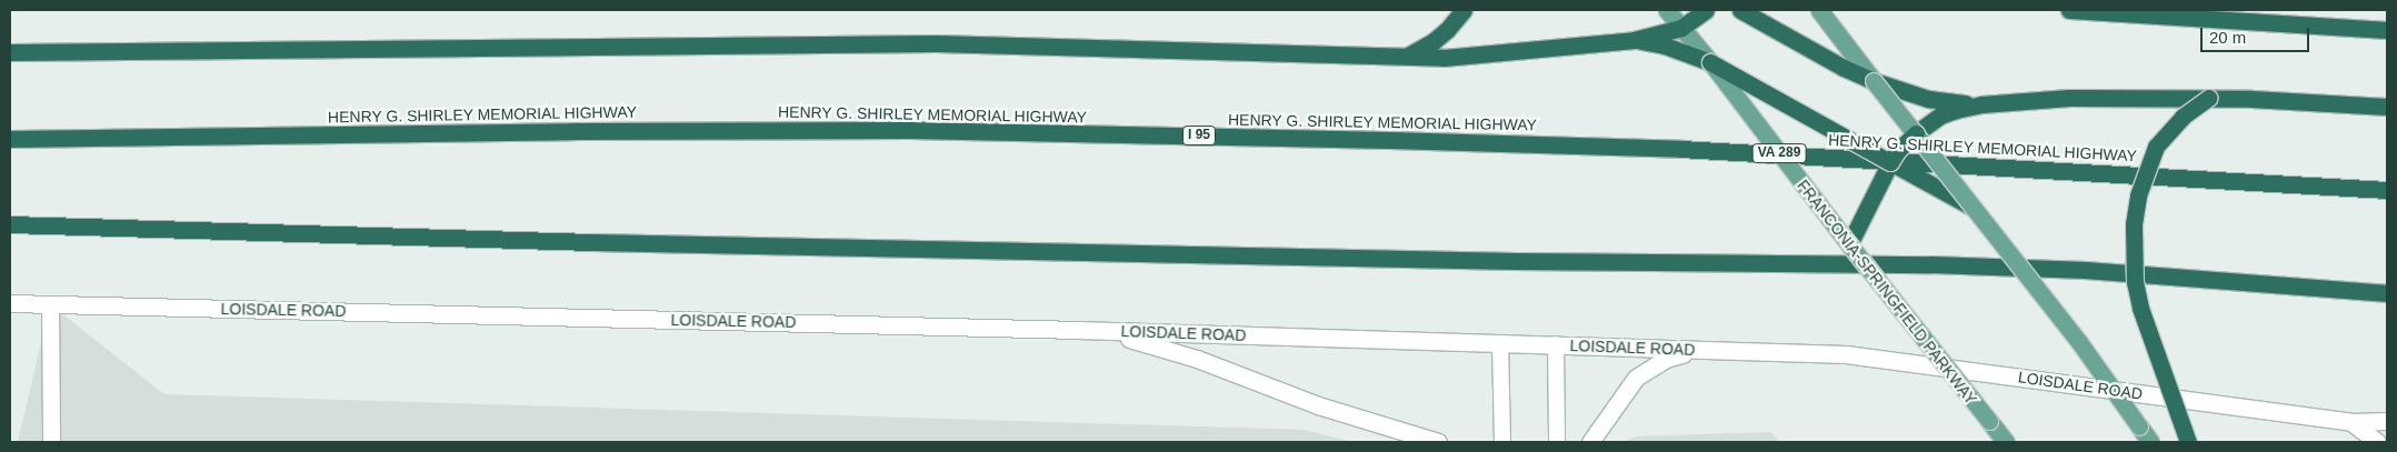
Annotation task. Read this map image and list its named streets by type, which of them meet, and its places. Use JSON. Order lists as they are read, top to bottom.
{
  "streets": {
    "highway": ["HENRY G. SHIRLEY MEMORIAL HIGHWAY", "I 95"],
    "main road": ["VA 289", "FRANCONIA-SPRINGFIELD PARKWAY", "LOISDALE ROAD"]
  },
  "scale_bar": "20 m"
}
